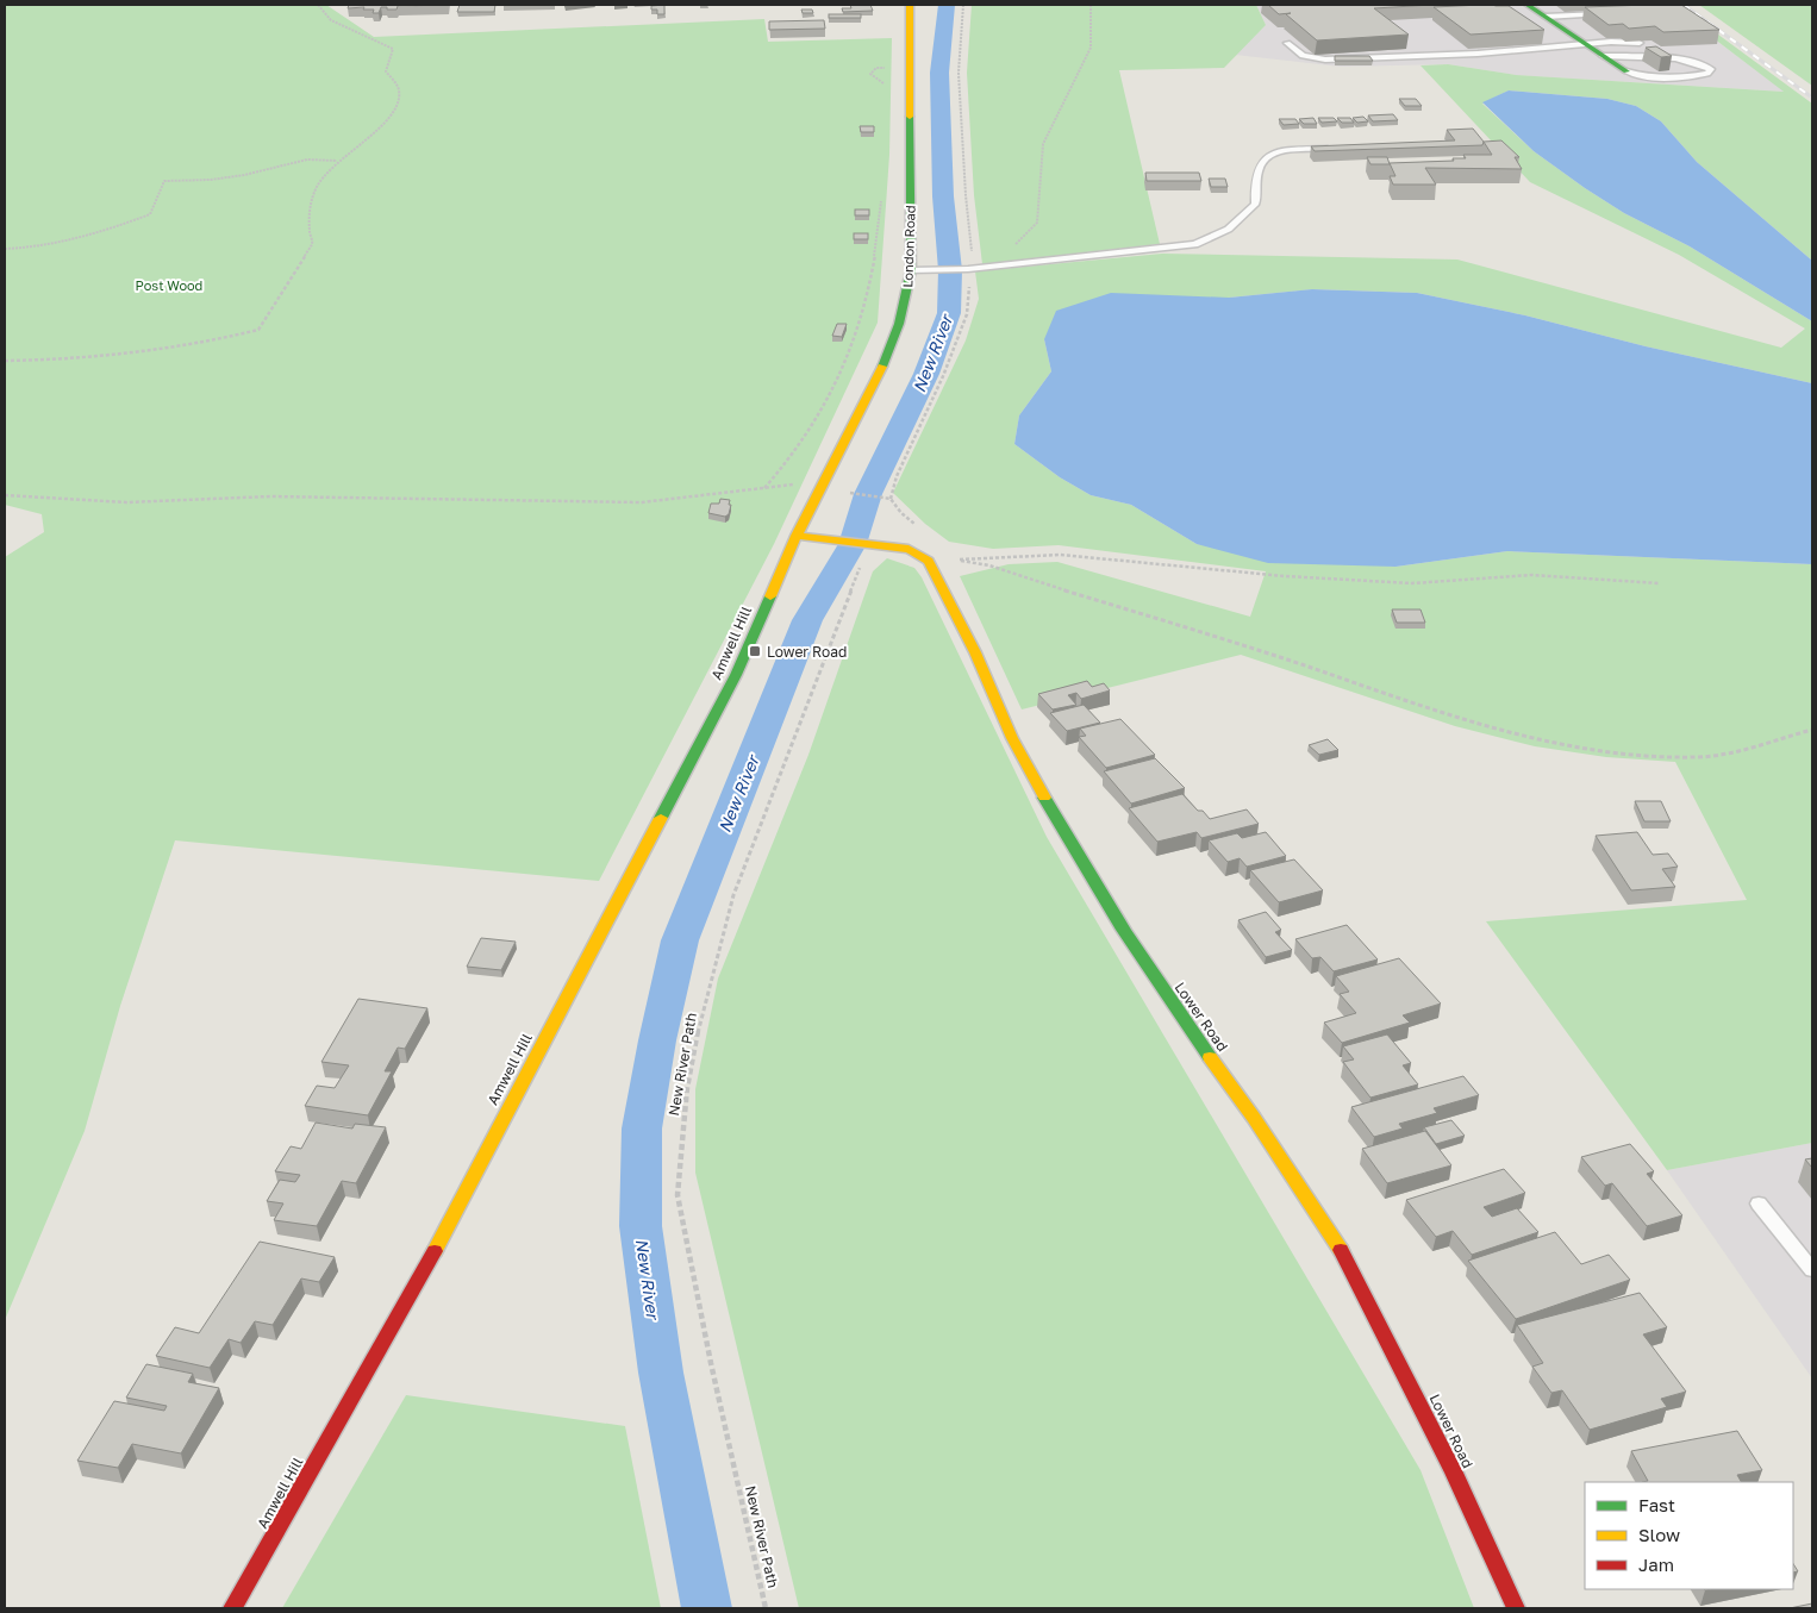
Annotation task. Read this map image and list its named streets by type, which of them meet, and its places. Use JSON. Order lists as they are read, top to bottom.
{
  "streets": {
    "main road": ["London Road", "Amwell Hill", "Lower Road"],
    "path": ["New River Path"]
  },
  "crossings": [
    ["London Road", "Amwell Hill"],
    ["London Road", "Lower Road"],
    ["Amwell Hill", "Lower Road"]
  ],
  "water": ["New River"],
  "parks": ["Post Wood"],
  "places": {
    "transit": ["Lower Road"]
  },
  "legend": ["Fast", "Slow", "Jam"]
}
